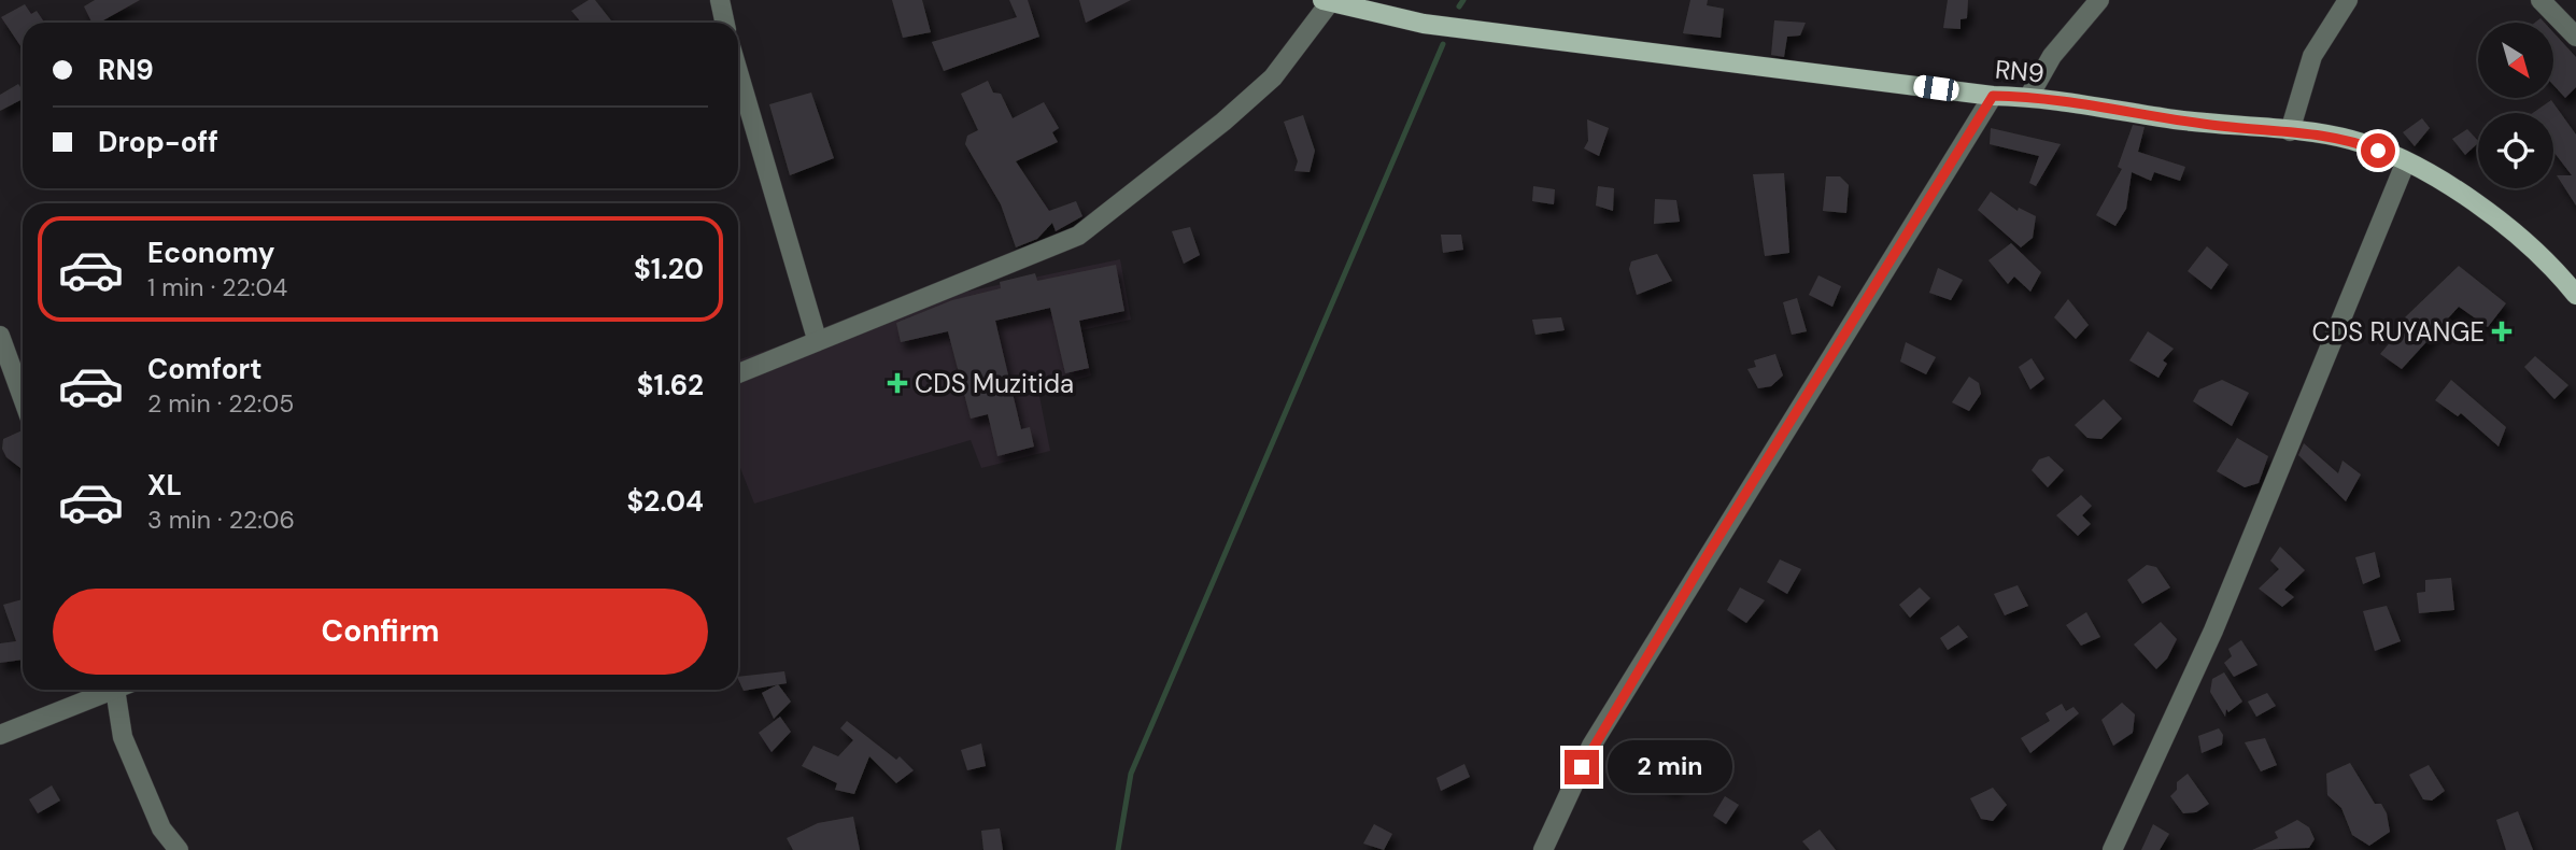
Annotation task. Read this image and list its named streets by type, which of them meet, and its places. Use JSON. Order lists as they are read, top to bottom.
{
  "streets": {
    "main road": ["RN9"]
  },
  "places": {
    "health": ["CDS RUYANGE", "CDS Muzitida"]
  },
  "north": "bottom right",
  "page": {
    "banner": ["RN9", "Drop-off"],
    "list": [
      {
        "name": "Economy",
        "note": "1 min · 22:04",
        "value": "$1.20"
      },
      {
        "name": "Comfort",
        "note": "2 min · 22:05",
        "value": "$1.62"
      },
      {
        "name": "XL",
        "note": "3 min · 22:06",
        "value": "$2.04"
      }
    ],
    "buttons": "Confirm",
    "bubble": "2 min"
  }
}
